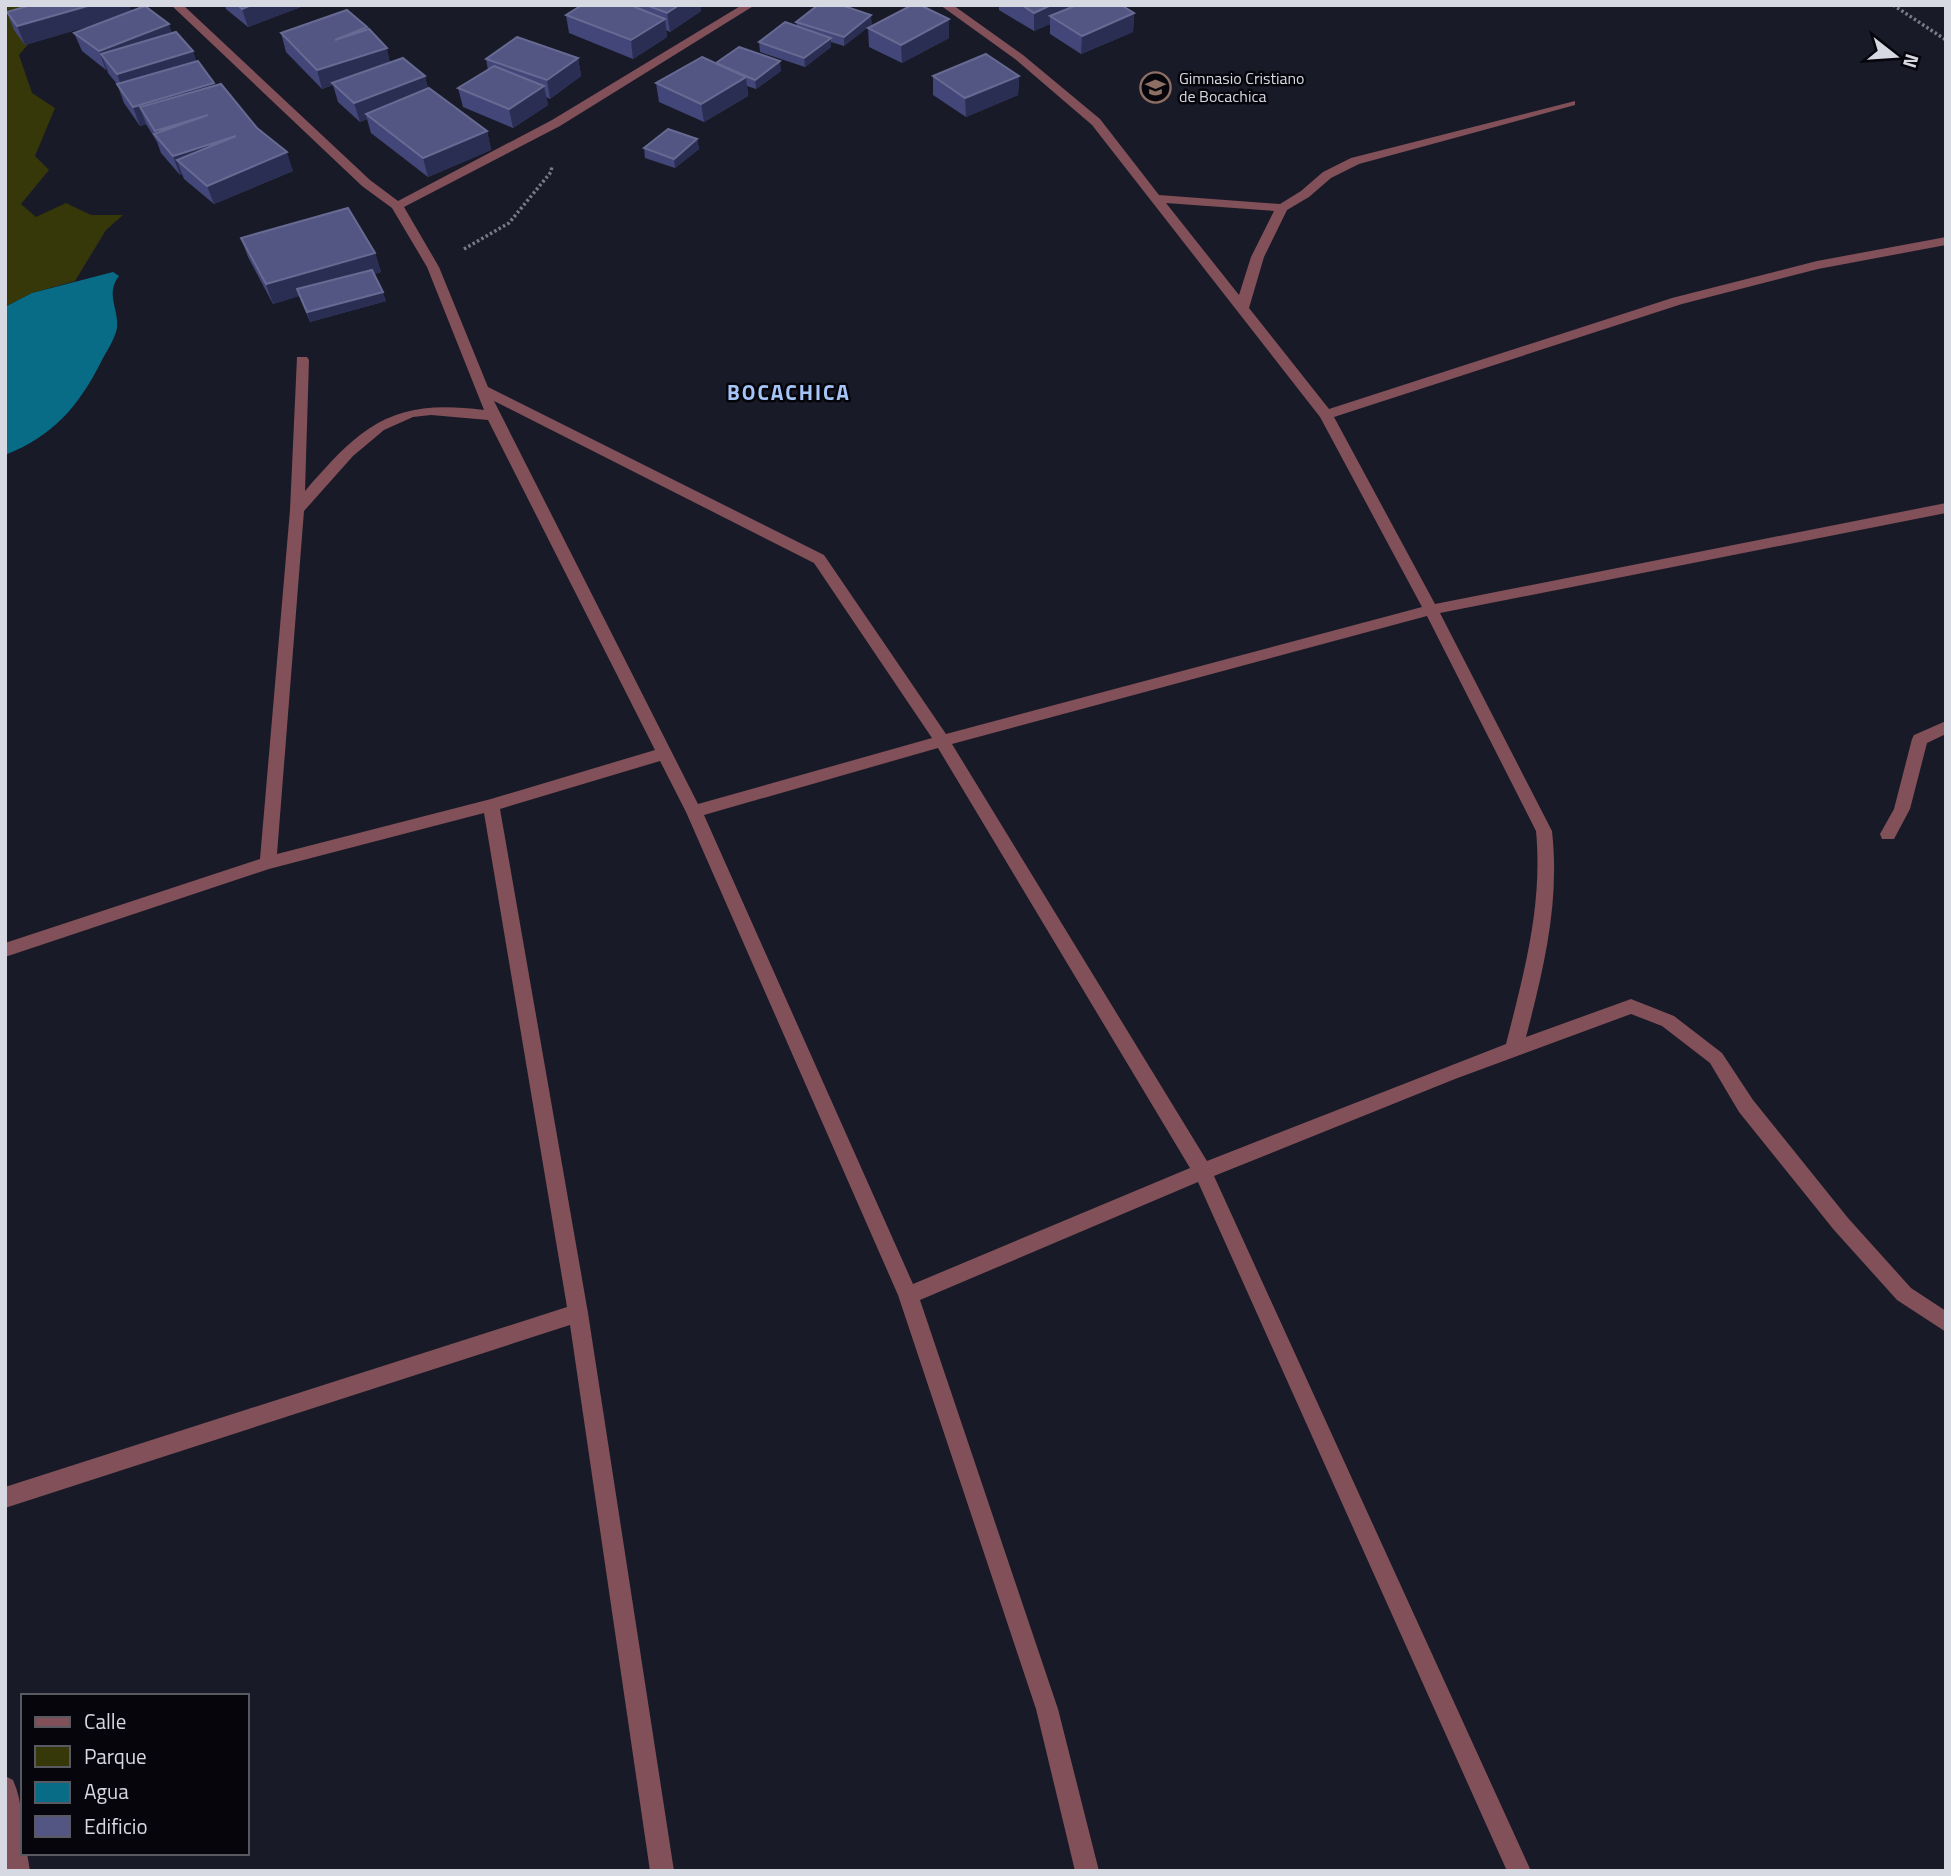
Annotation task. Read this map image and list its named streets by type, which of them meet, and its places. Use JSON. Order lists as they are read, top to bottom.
{
  "districts": ["BOCACHICA"],
  "places": {
    "school or university": ["Gimnasio Cristiano de Bocachica"]
  },
  "legend": [
    "Calle",
    "Parque",
    "Agua",
    "Edificio"
  ],
  "north": "right"
}
